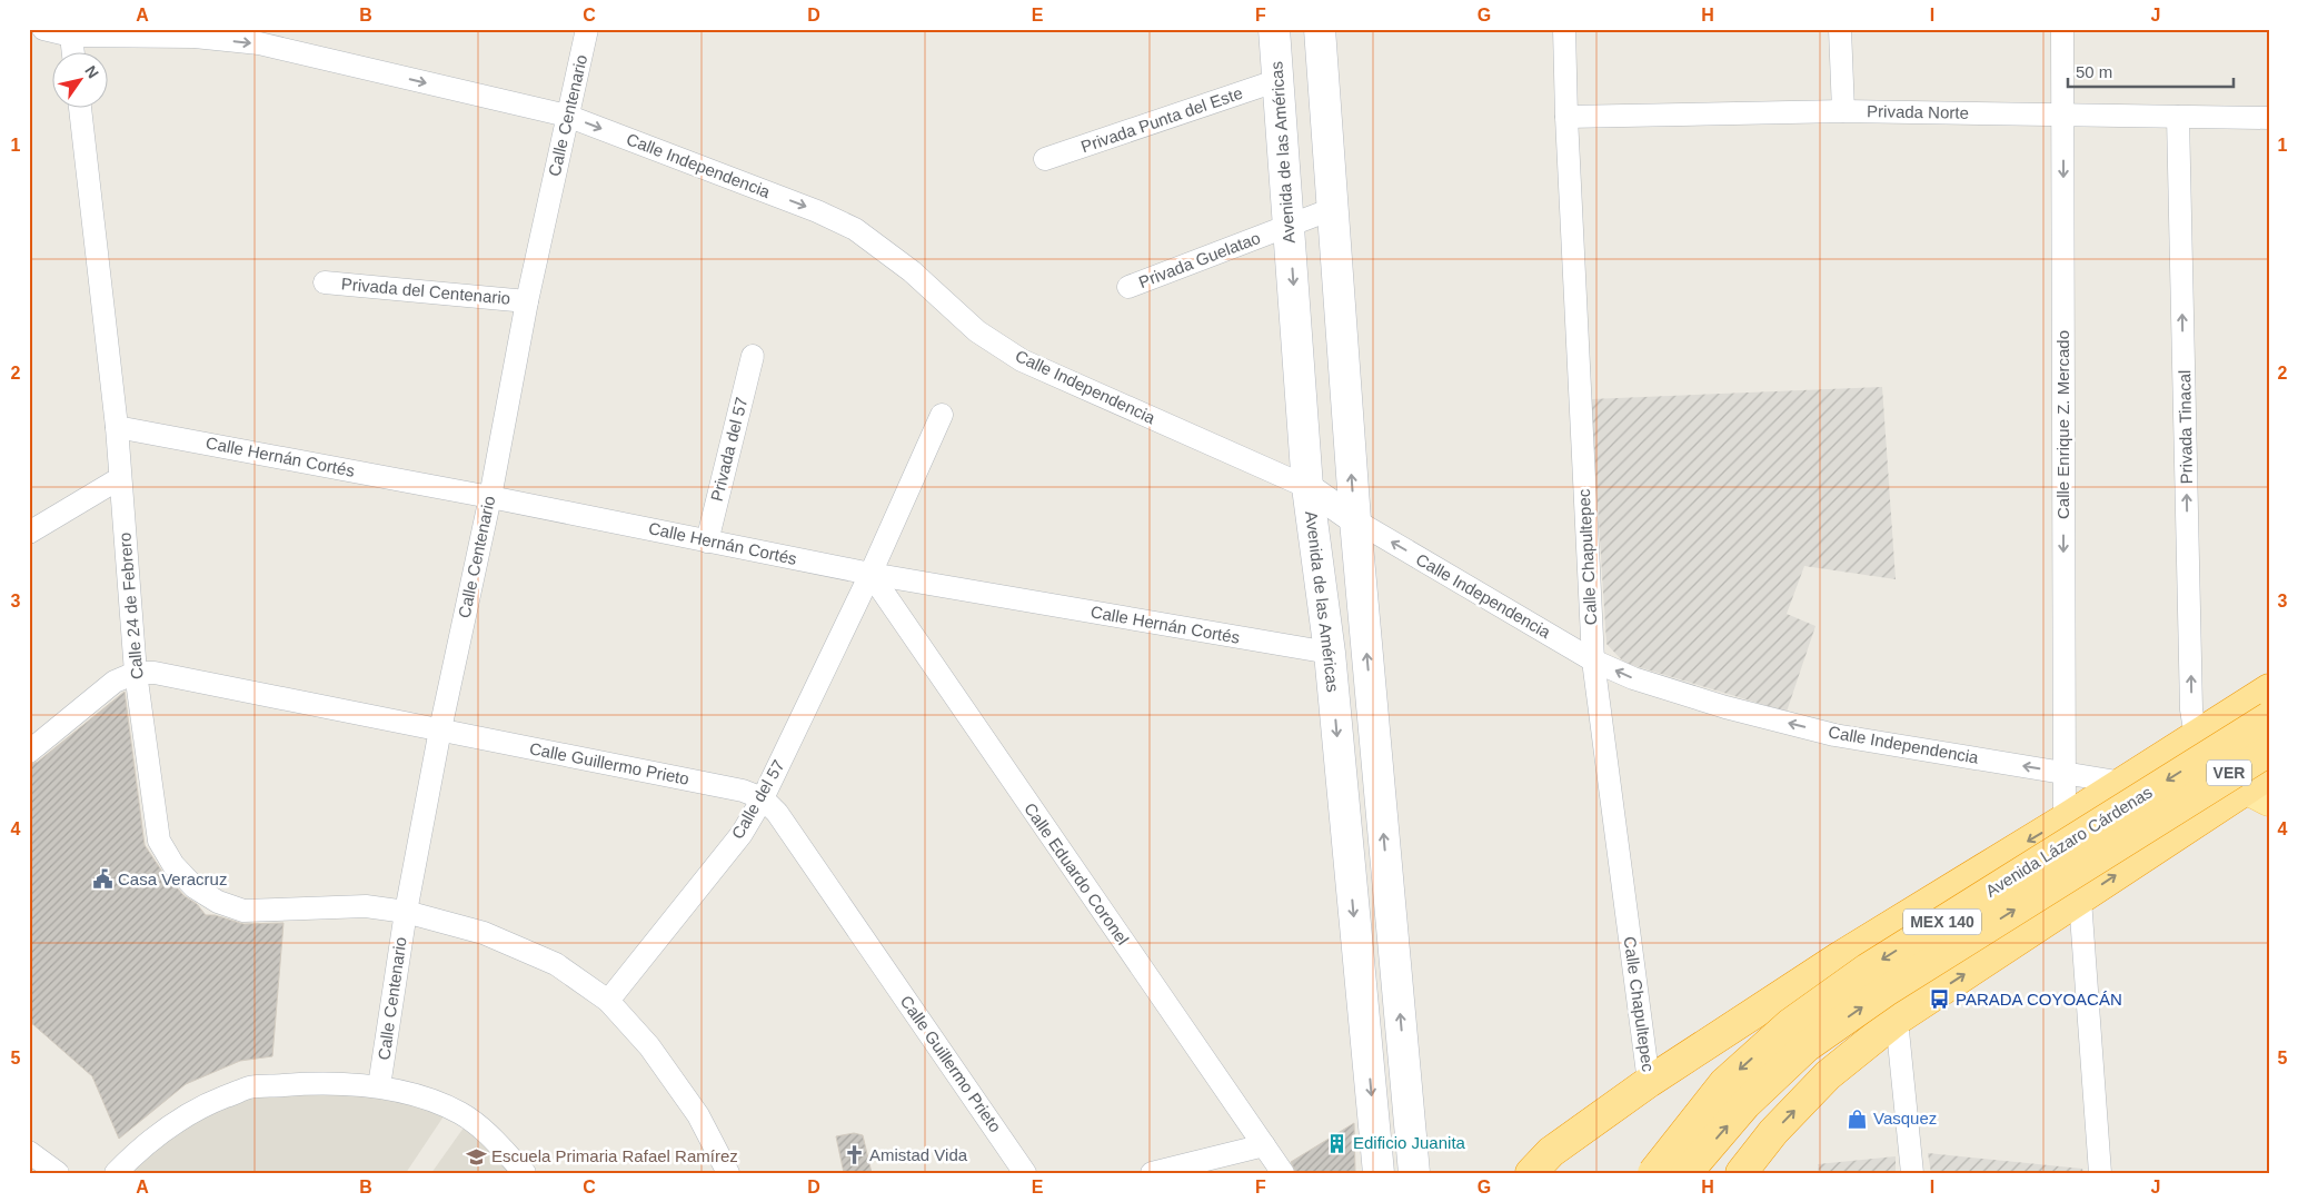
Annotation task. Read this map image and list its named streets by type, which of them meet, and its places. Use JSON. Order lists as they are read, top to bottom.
{
  "streets": {
    "highway": ["Avenida Lázaro Cárdenas", "MEX 140"],
    "main road": ["Avenida de las Américas", "VER"],
    "street": [
      "Privada Norte",
      "Calle Centenario",
      "Privada Punta del Este",
      "Calle Independencia",
      "Privada Guelatao",
      "Privada del Centenario",
      "Calle Enrique Z. Mercado",
      "Privada Tinacal",
      "Privada del 57",
      "Calle Hernán Cortés",
      "Calle Chapultepec",
      "Calle 24 de Febrero",
      "Calle Guillermo Prieto",
      "Calle del 57",
      "Calle Eduardo Coronel"
    ]
  },
  "crossings": [
    ["Privada Norte", "Calle Enrique Z. Mercado"],
    ["Privada Norte", "Privada Tinacal"],
    ["Privada Norte", "Calle Chapultepec"],
    ["Calle Centenario", "Calle Independencia"],
    ["Calle Centenario", "Privada del Centenario"],
    ["Calle Centenario", "Calle Hernán Cortés"],
    ["Calle Centenario", "Calle 24 de Febrero"],
    ["Calle Centenario", "Calle Guillermo Prieto"],
    ["Privada Punta del Este", "Avenida de las Américas"],
    ["Avenida de las Américas", "Calle Independencia"],
    ["Avenida de las Américas", "Privada Guelatao"],
    ["Avenida de las Américas", "Calle Hernán Cortés"],
    ["Calle Independencia", "Calle Enrique Z. Mercado"],
    ["Calle Independencia", "Calle Chapultepec"],
    ["Calle Independencia", "MEX 140"],
    ["Calle Enrique Z. Mercado", "MEX 140"],
    ["Privada Tinacal", "VER"],
    ["Privada Tinacal", "MEX 140"],
    ["Privada del 57", "Calle Hernán Cortés"],
    ["Calle Hernán Cortés", "Calle 24 de Febrero"],
    ["Calle Hernán Cortés", "Calle del 57"],
    ["Calle Hernán Cortés", "Calle Eduardo Coronel"],
    ["Calle Chapultepec", "MEX 140"],
    ["Calle 24 de Febrero", "Calle Guillermo Prieto"],
    ["Calle 24 de Febrero", "Calle del 57"],
    ["Calle Guillermo Prieto", "Calle del 57"],
    ["VER", "MEX 140"],
    ["Calle del 57", "Calle Eduardo Coronel"]
  ],
  "one_way": ["Calle Enrique Z. Mercado", "Privada Tinacal"],
  "places": {
    "public building": ["Casa Veracruz"],
    "bus stop": ["PARADA COYOACÁN"],
    "shop": ["Vasquez"],
    "building": ["Edificio Juanita"],
    "church": ["Amistad Vida"],
    "school or university": ["Escuela Primaria Rafael Ramírez"]
  },
  "scale_bar": "50 m",
  "north": "top right",
  "grid": {
    "columns": [
      "A",
      "B",
      "C",
      "D",
      "E",
      "F",
      "G",
      "H",
      "I",
      "J"
    ],
    "rows": [
      "1",
      "2",
      "3",
      "4",
      "5"
    ]
  }
}
